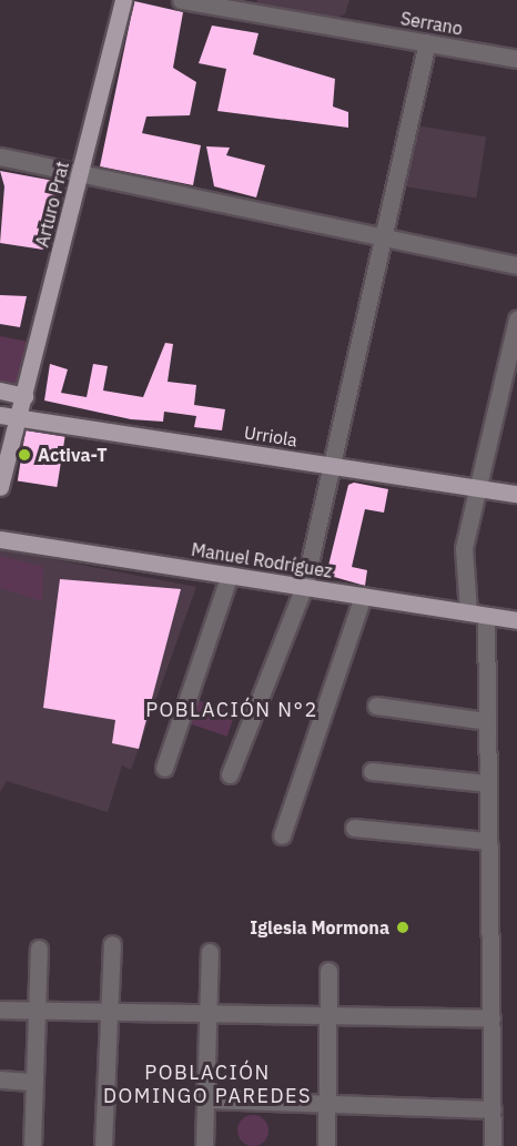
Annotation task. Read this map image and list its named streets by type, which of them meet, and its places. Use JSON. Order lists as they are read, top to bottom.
{
  "streets": {
    "main road": ["Arturo Prat", "Urriola", "Manuel Rodríguez"],
    "street": ["Serrano"]
  },
  "crossings": [
    ["Arturo Prat", "Urriola"]
  ],
  "districts": ["POBLACIÓN N°2", "POBLACIÓN DOMINGO PAREDES"],
  "places": ["Activa-T", "Iglesia Mormona"]
}
